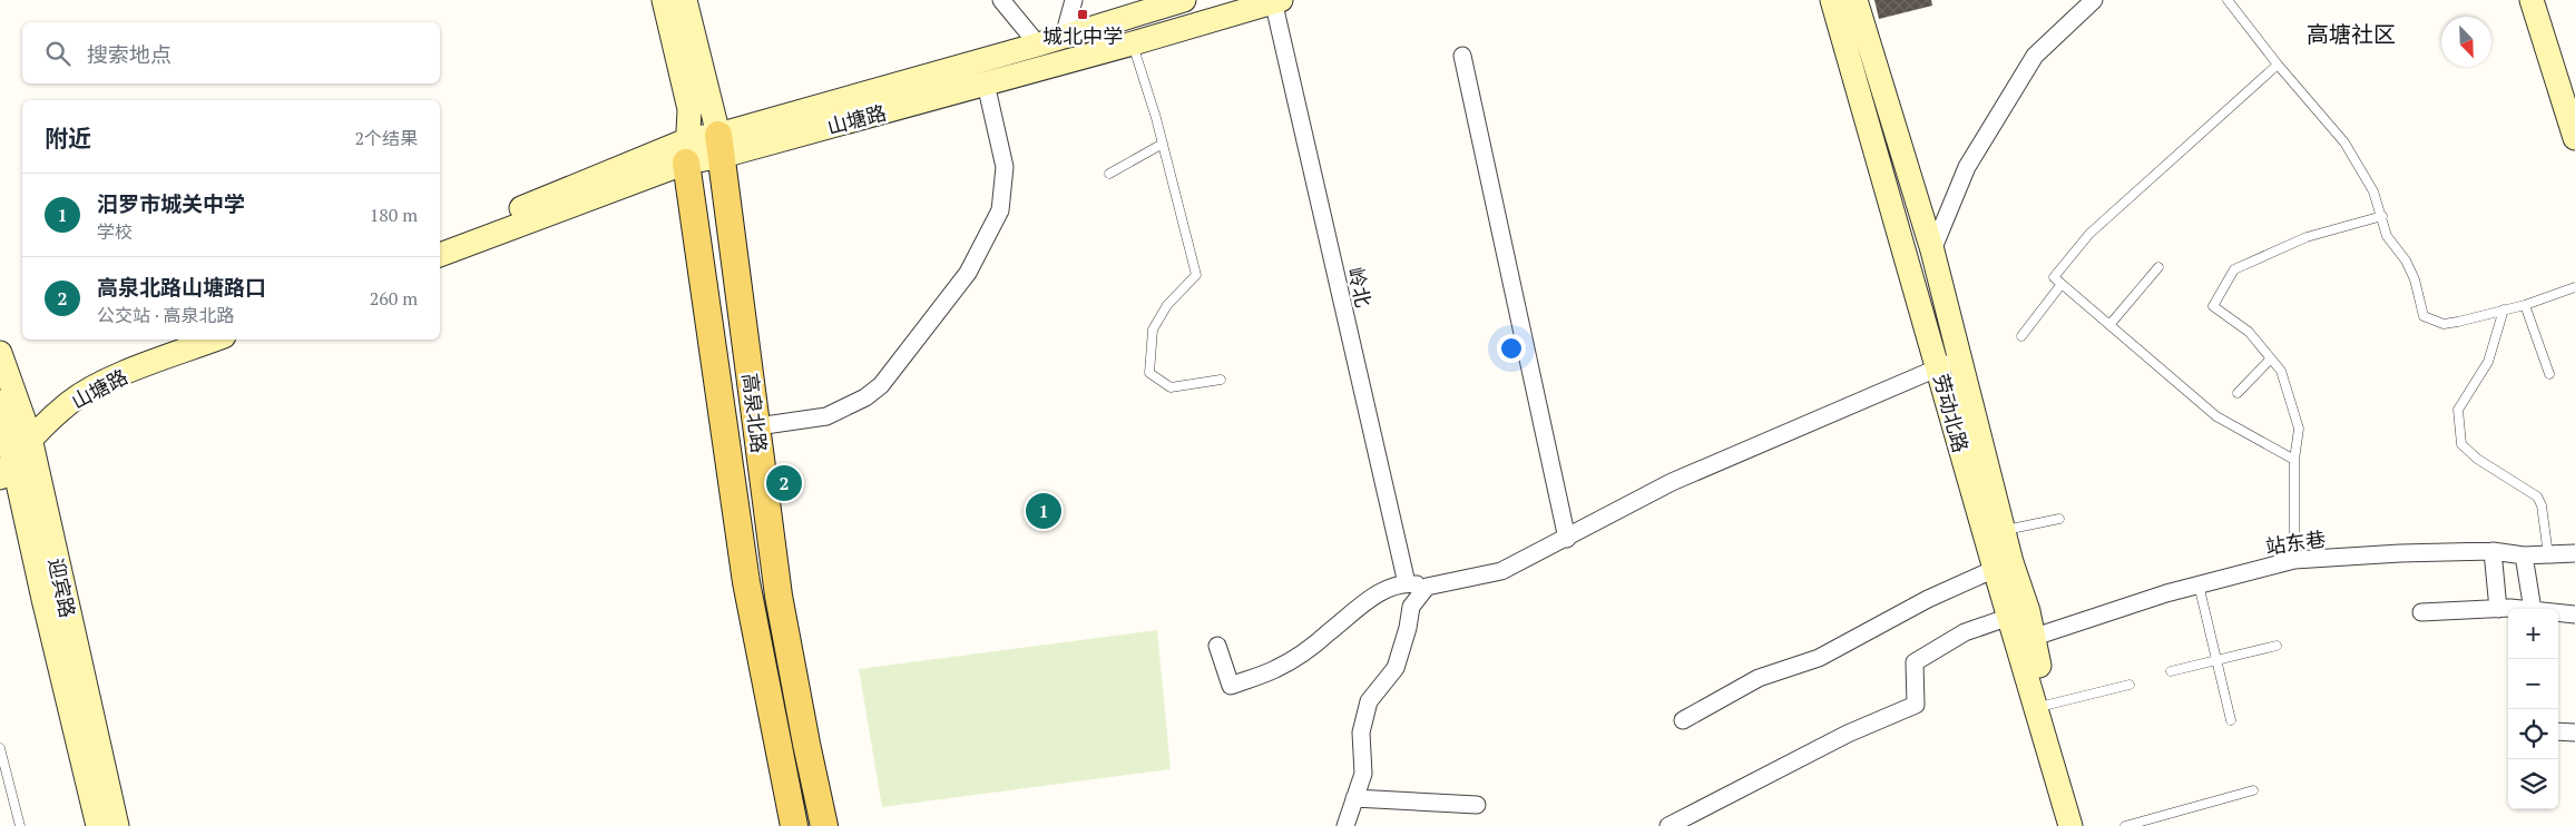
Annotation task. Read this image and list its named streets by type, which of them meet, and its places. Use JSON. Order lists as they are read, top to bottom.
{
  "streets": {
    "main road": ["高泉北路"],
    "street": [
      "山塘路",
      "岭北",
      "劳动北路",
      "站东巷",
      "迎宾路"
    ]
  },
  "crossings": [
    ["山塘路", "岭北"],
    ["山塘路", "高泉北路"],
    ["山塘路", "迎宾路"],
    ["劳动北路", "站东巷"]
  ],
  "districts": ["高塘社区"],
  "places": {
    "transit": ["城北中学"]
  },
  "north": "bottom right",
  "page": {
    "search": "搜索地点",
    "heading": ["附近", "2个结果"],
    "list": [
      {
        "mark": "1",
        "name": "汨罗市城关中学",
        "note": "学校",
        "value": "180 m"
      },
      {
        "mark": "2",
        "name": "高泉北路山塘路口",
        "note": "公交站 · 高泉北路",
        "value": "260 m"
      }
    ],
    "pins": ["2", "1"],
    "map_buttons": ["+", "−"]
  }
}
